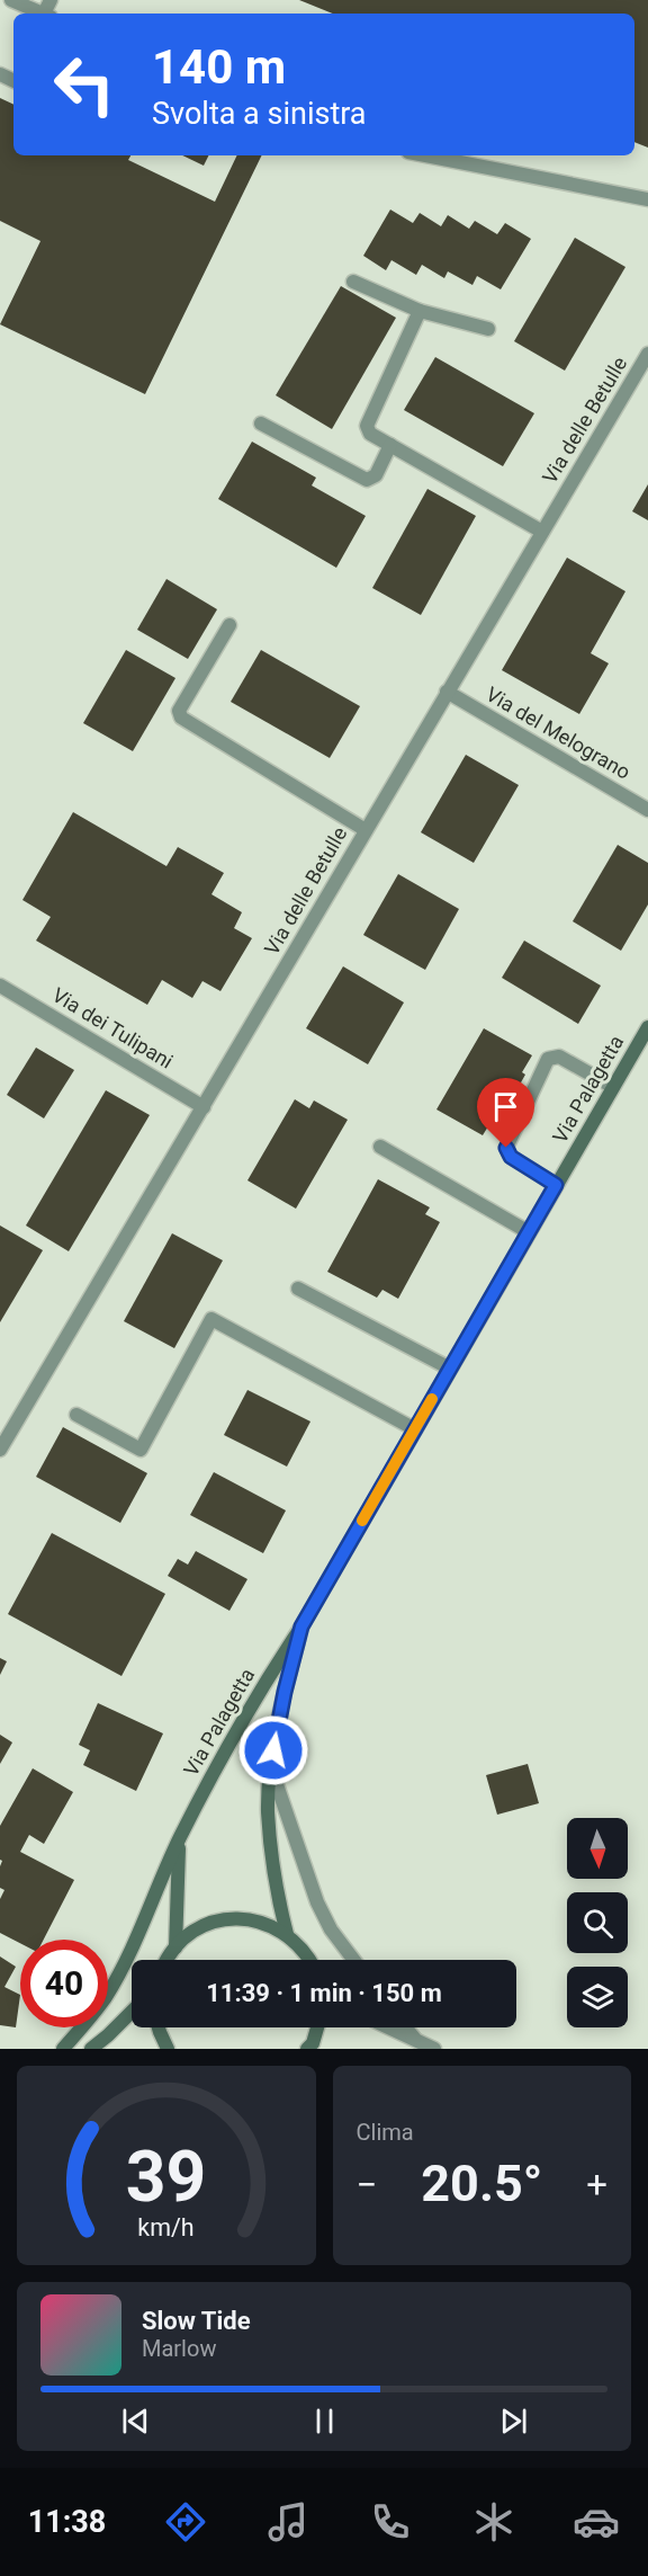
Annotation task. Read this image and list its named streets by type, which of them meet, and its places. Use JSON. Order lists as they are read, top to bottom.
{
  "streets": {
    "street": [
      "Via delle Betulle",
      "Via del Melograno",
      "Via dei Tulipani",
      "Via Palagetta"
    ]
  },
  "crossings": [
    ["Via delle Betulle", "Via del Melograno"],
    ["Via delle Betulle", "Via dei Tulipani"]
  ],
  "north": "bottom",
  "page": {
    "turn": ["140 m", "Svolta a sinistra"],
    "limit": "40",
    "trip": "11:39 · 1 min · 150 m",
    "tile": "Clima",
    "heat": ["−", "20.5°", "+"],
    "song": ["Slow Tide", "Marlow"],
    "tabs": "11:38",
    "gauge": ["39", "km/h"]
  }
}
